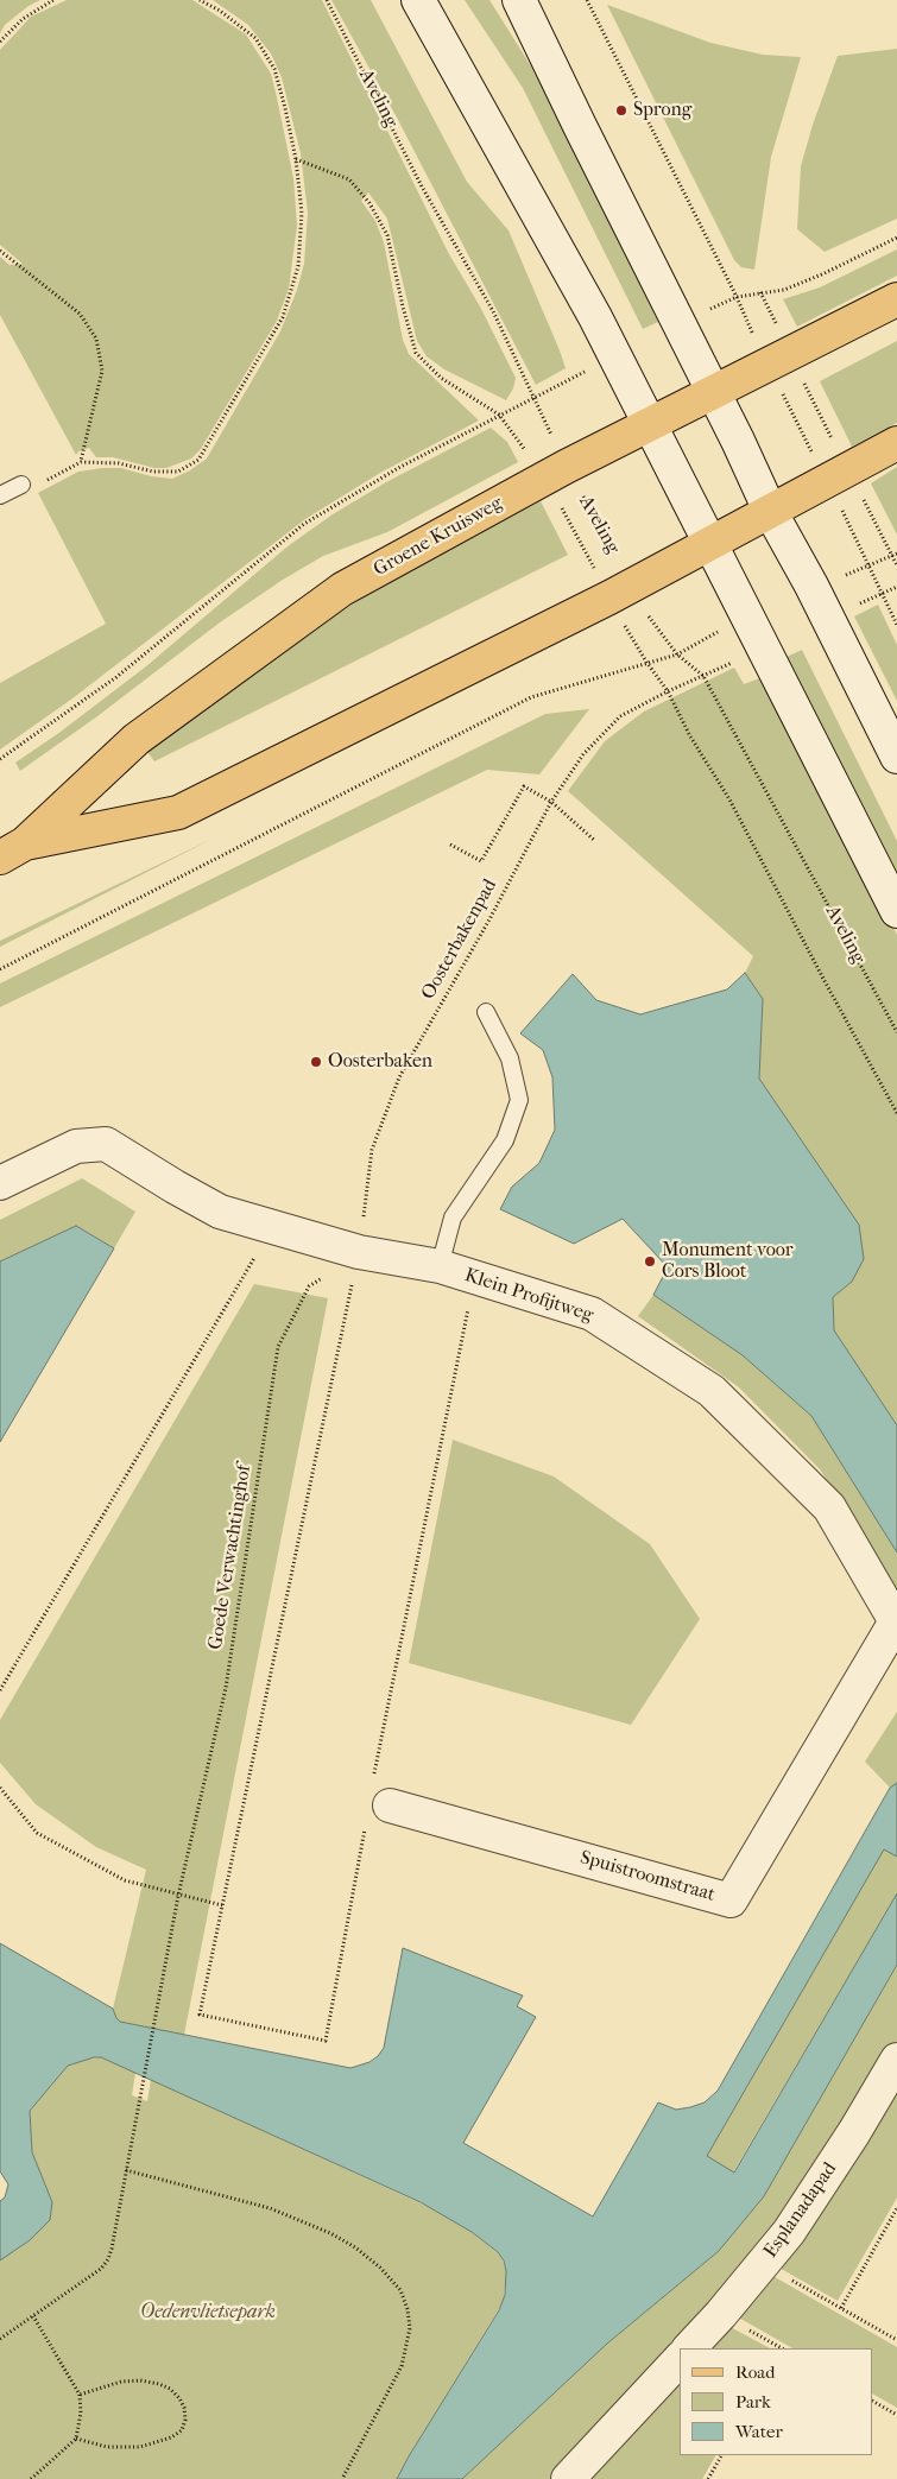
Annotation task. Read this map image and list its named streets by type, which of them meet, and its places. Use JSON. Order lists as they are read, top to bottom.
{
  "streets": {
    "main road": ["Groene Kruisweg"],
    "street": ["Klein Profijtweg", "Spuistroomstraat", "Esplanadapad"],
    "path": ["Aveling", "Oosterbakenpad", "Goede Verwachtinghof"]
  },
  "crossings": [
    ["Aveling", "Groene Kruisweg"],
    ["Oosterbakenpad", "Klein Profijtweg"],
    ["Oosterbakenpad", "Goede Verwachtinghof"],
    ["Oosterbakenpad", "Spuistroomstraat"],
    ["Klein Profijtweg", "Goede Verwachtinghof"],
    ["Klein Profijtweg", "Spuistroomstraat"]
  ],
  "parks": ["Oedenvlietsepark"],
  "places": ["Sprong", "Oosterbaken", "Monument voor Cors Bloot"],
  "legend": ["Road", "Park", "Water"]
}
